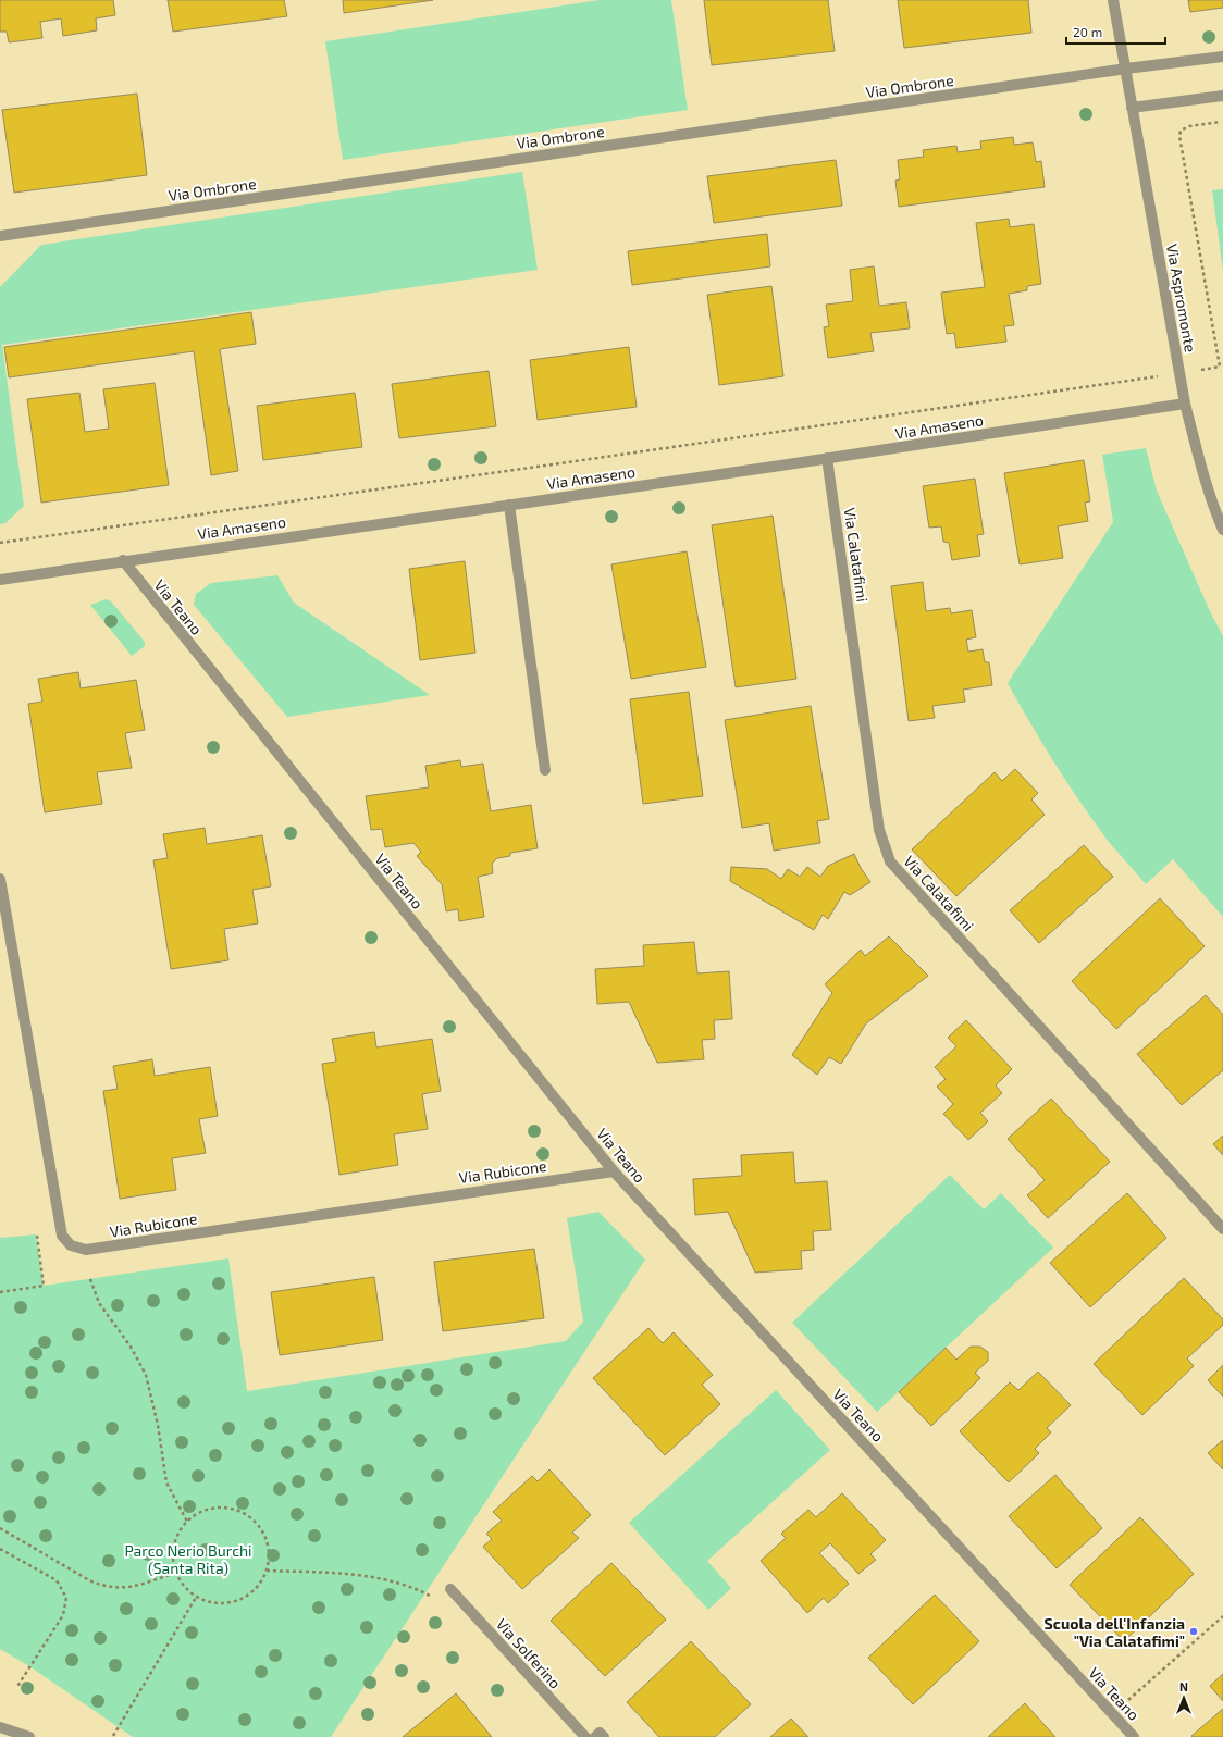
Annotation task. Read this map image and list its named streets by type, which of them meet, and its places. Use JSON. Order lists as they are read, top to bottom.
{
  "streets": {
    "street": [
      "Via Ombrone",
      "Via Aspromonte",
      "Via Amaseno",
      "Via Calatafimi",
      "Via Teano",
      "Via Rubicone",
      "Via Solferino"
    ]
  },
  "crossings": [
    ["Via Ombrone", "Via Aspromonte"],
    ["Via Aspromonte", "Via Amaseno"],
    ["Via Amaseno", "Via Calatafimi"],
    ["Via Amaseno", "Via Teano"],
    ["Via Teano", "Via Rubicone"]
  ],
  "parks": ["Parco Nerio Burchi (Santa Rita)"],
  "places": ["Scuola dell'Infanzia \"Via Calatafimi\""],
  "scale_bar": "20 m",
  "north": "top"
}
